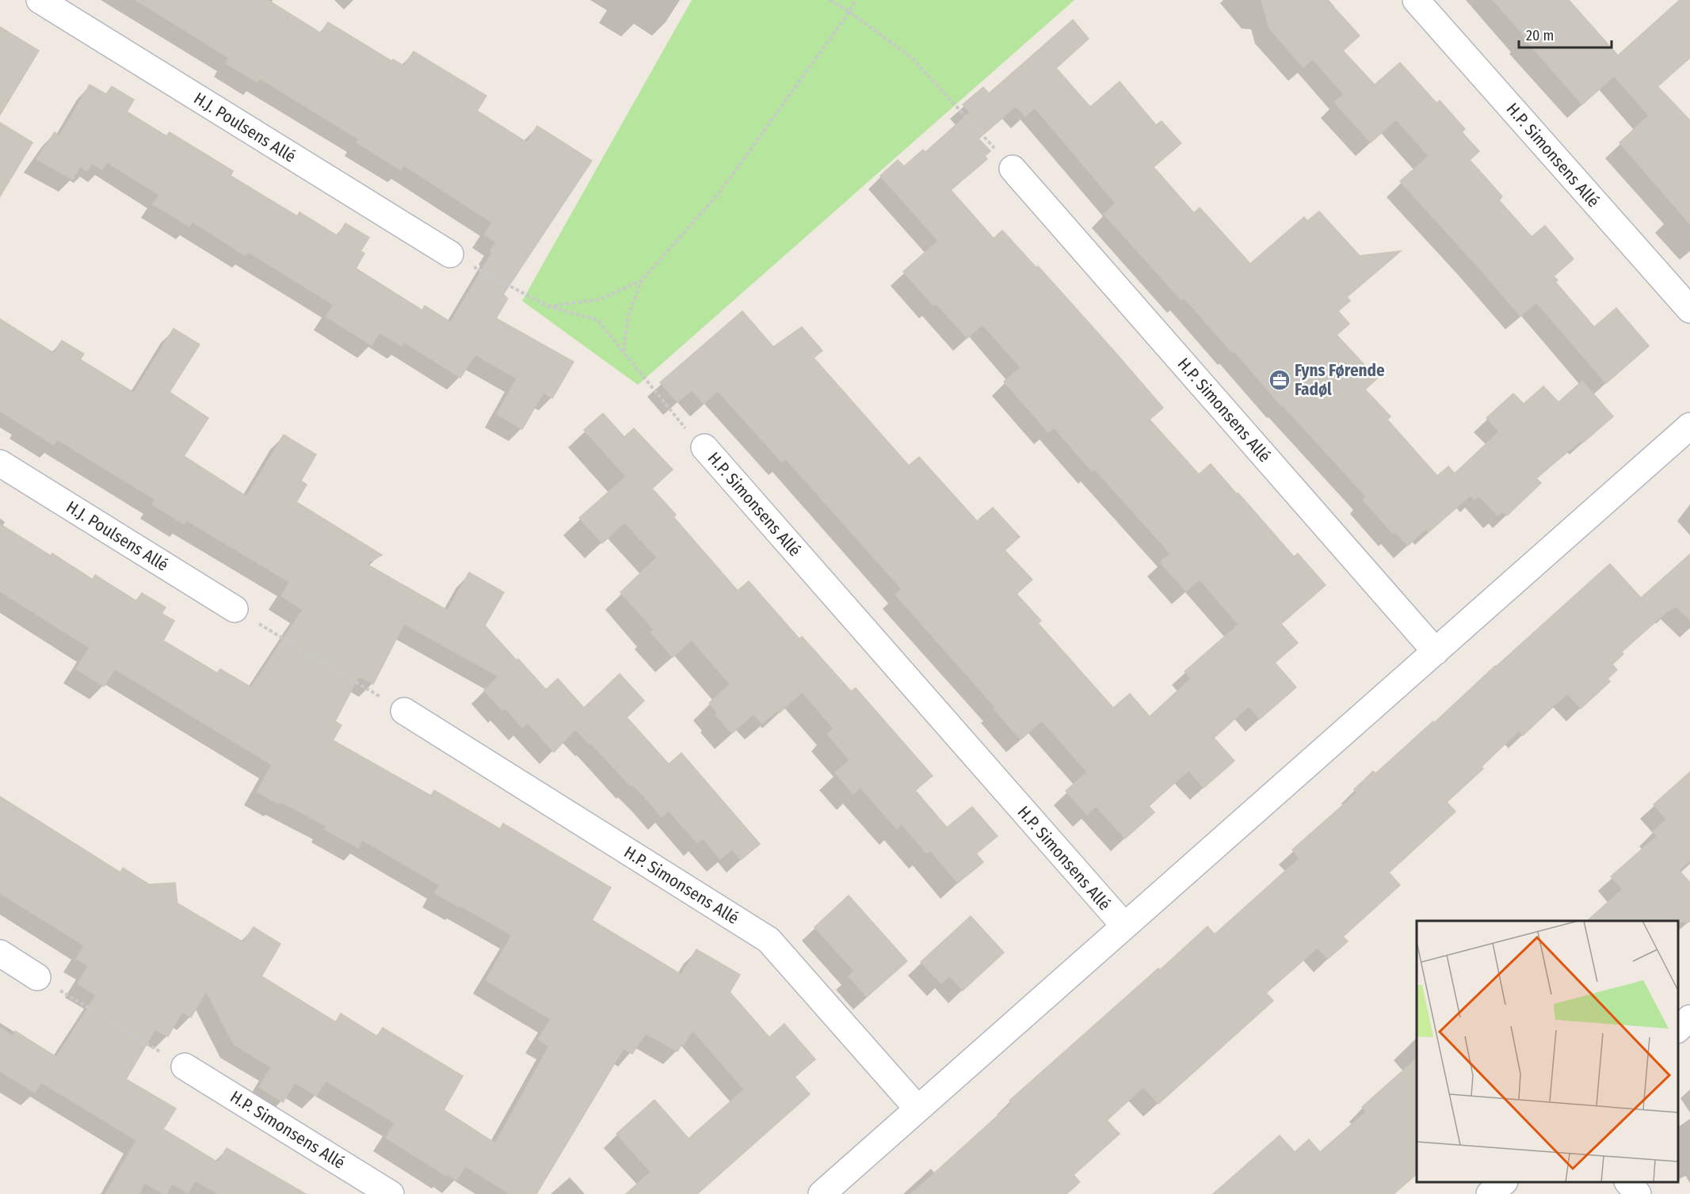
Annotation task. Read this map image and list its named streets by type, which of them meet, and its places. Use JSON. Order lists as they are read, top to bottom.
{
  "streets": {
    "street": ["H.J. Poulsens Allé", "H.P. Simonsens Allé"]
  },
  "places": {
    "office": ["Fyns Førende Fadøl"]
  },
  "scale_bar": "20 m"
}
